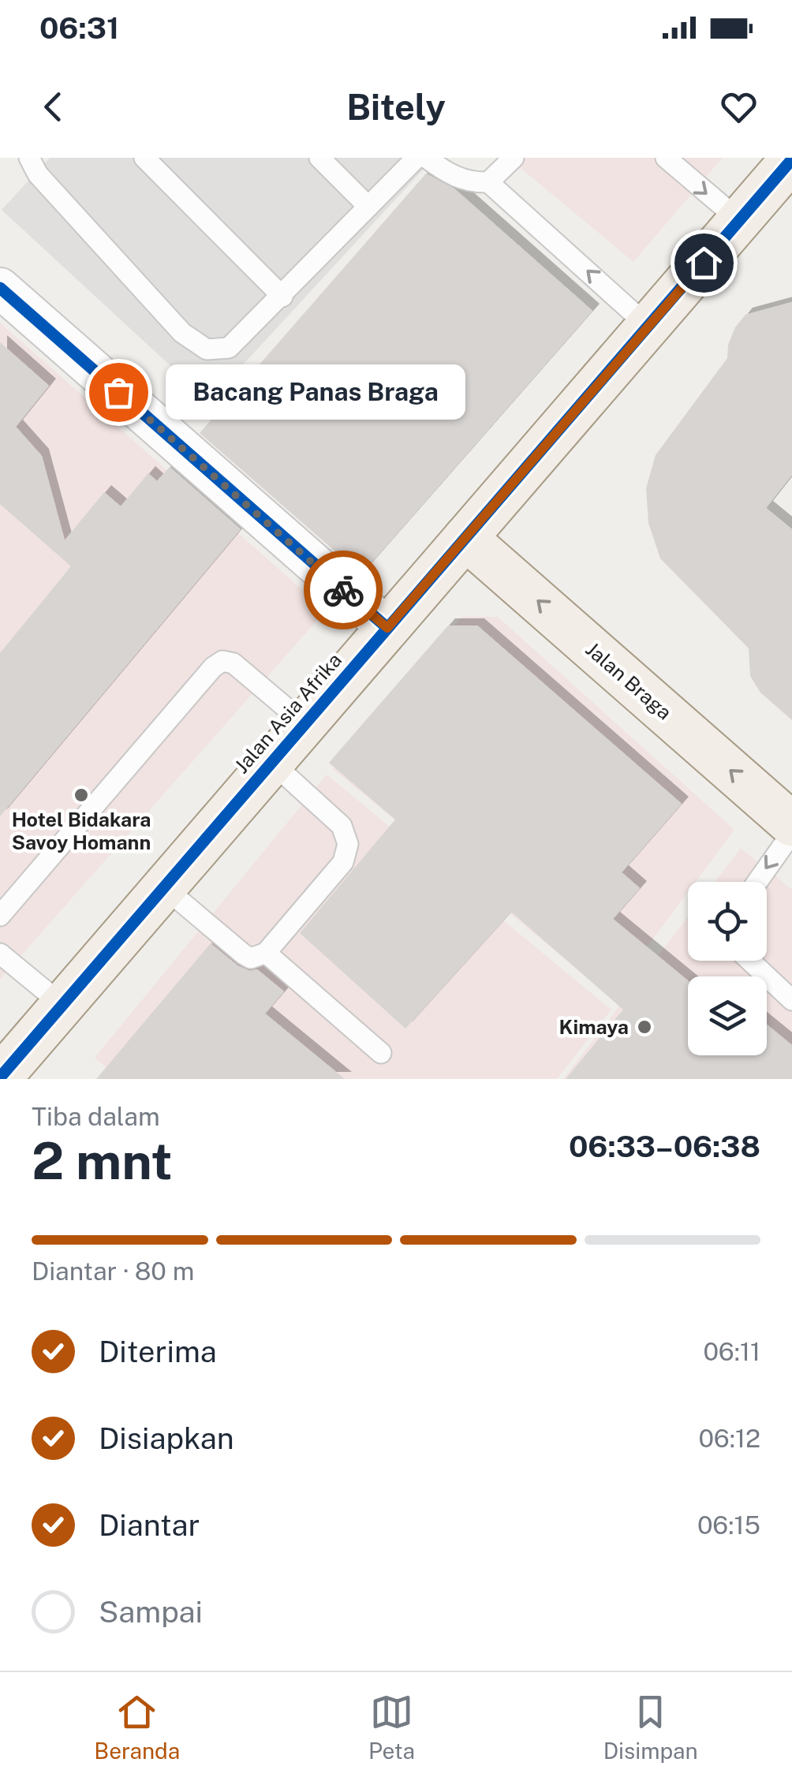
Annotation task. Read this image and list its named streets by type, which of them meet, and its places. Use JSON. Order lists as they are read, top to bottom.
{
  "streets": {
    "main road": ["Jalan Braga", "Jalan Asia Afrika"]
  },
  "crossings": [
    ["Jalan Braga", "Jalan Asia Afrika"]
  ],
  "one_way": ["Jalan Braga"],
  "places": ["Bacang Panas Braga", "Hotel Bidakara Savoy Homann", "Kimaya"],
  "page": {
    "status": "06:31",
    "header": "Bitely",
    "bubble": "Bacang Panas Braga",
    "heading": ["2 mnt", "Tiba dalam", "06:33–06:38"],
    "bar": "Diantar · 80 m",
    "list": [
      ["Diterima", "06:11"],
      ["Disiapkan", "06:12"],
      ["Diantar", "06:15"],
      "Sampai"
    ],
    "tabs": ["Beranda", "Peta", "Disimpan"]
  }
}
